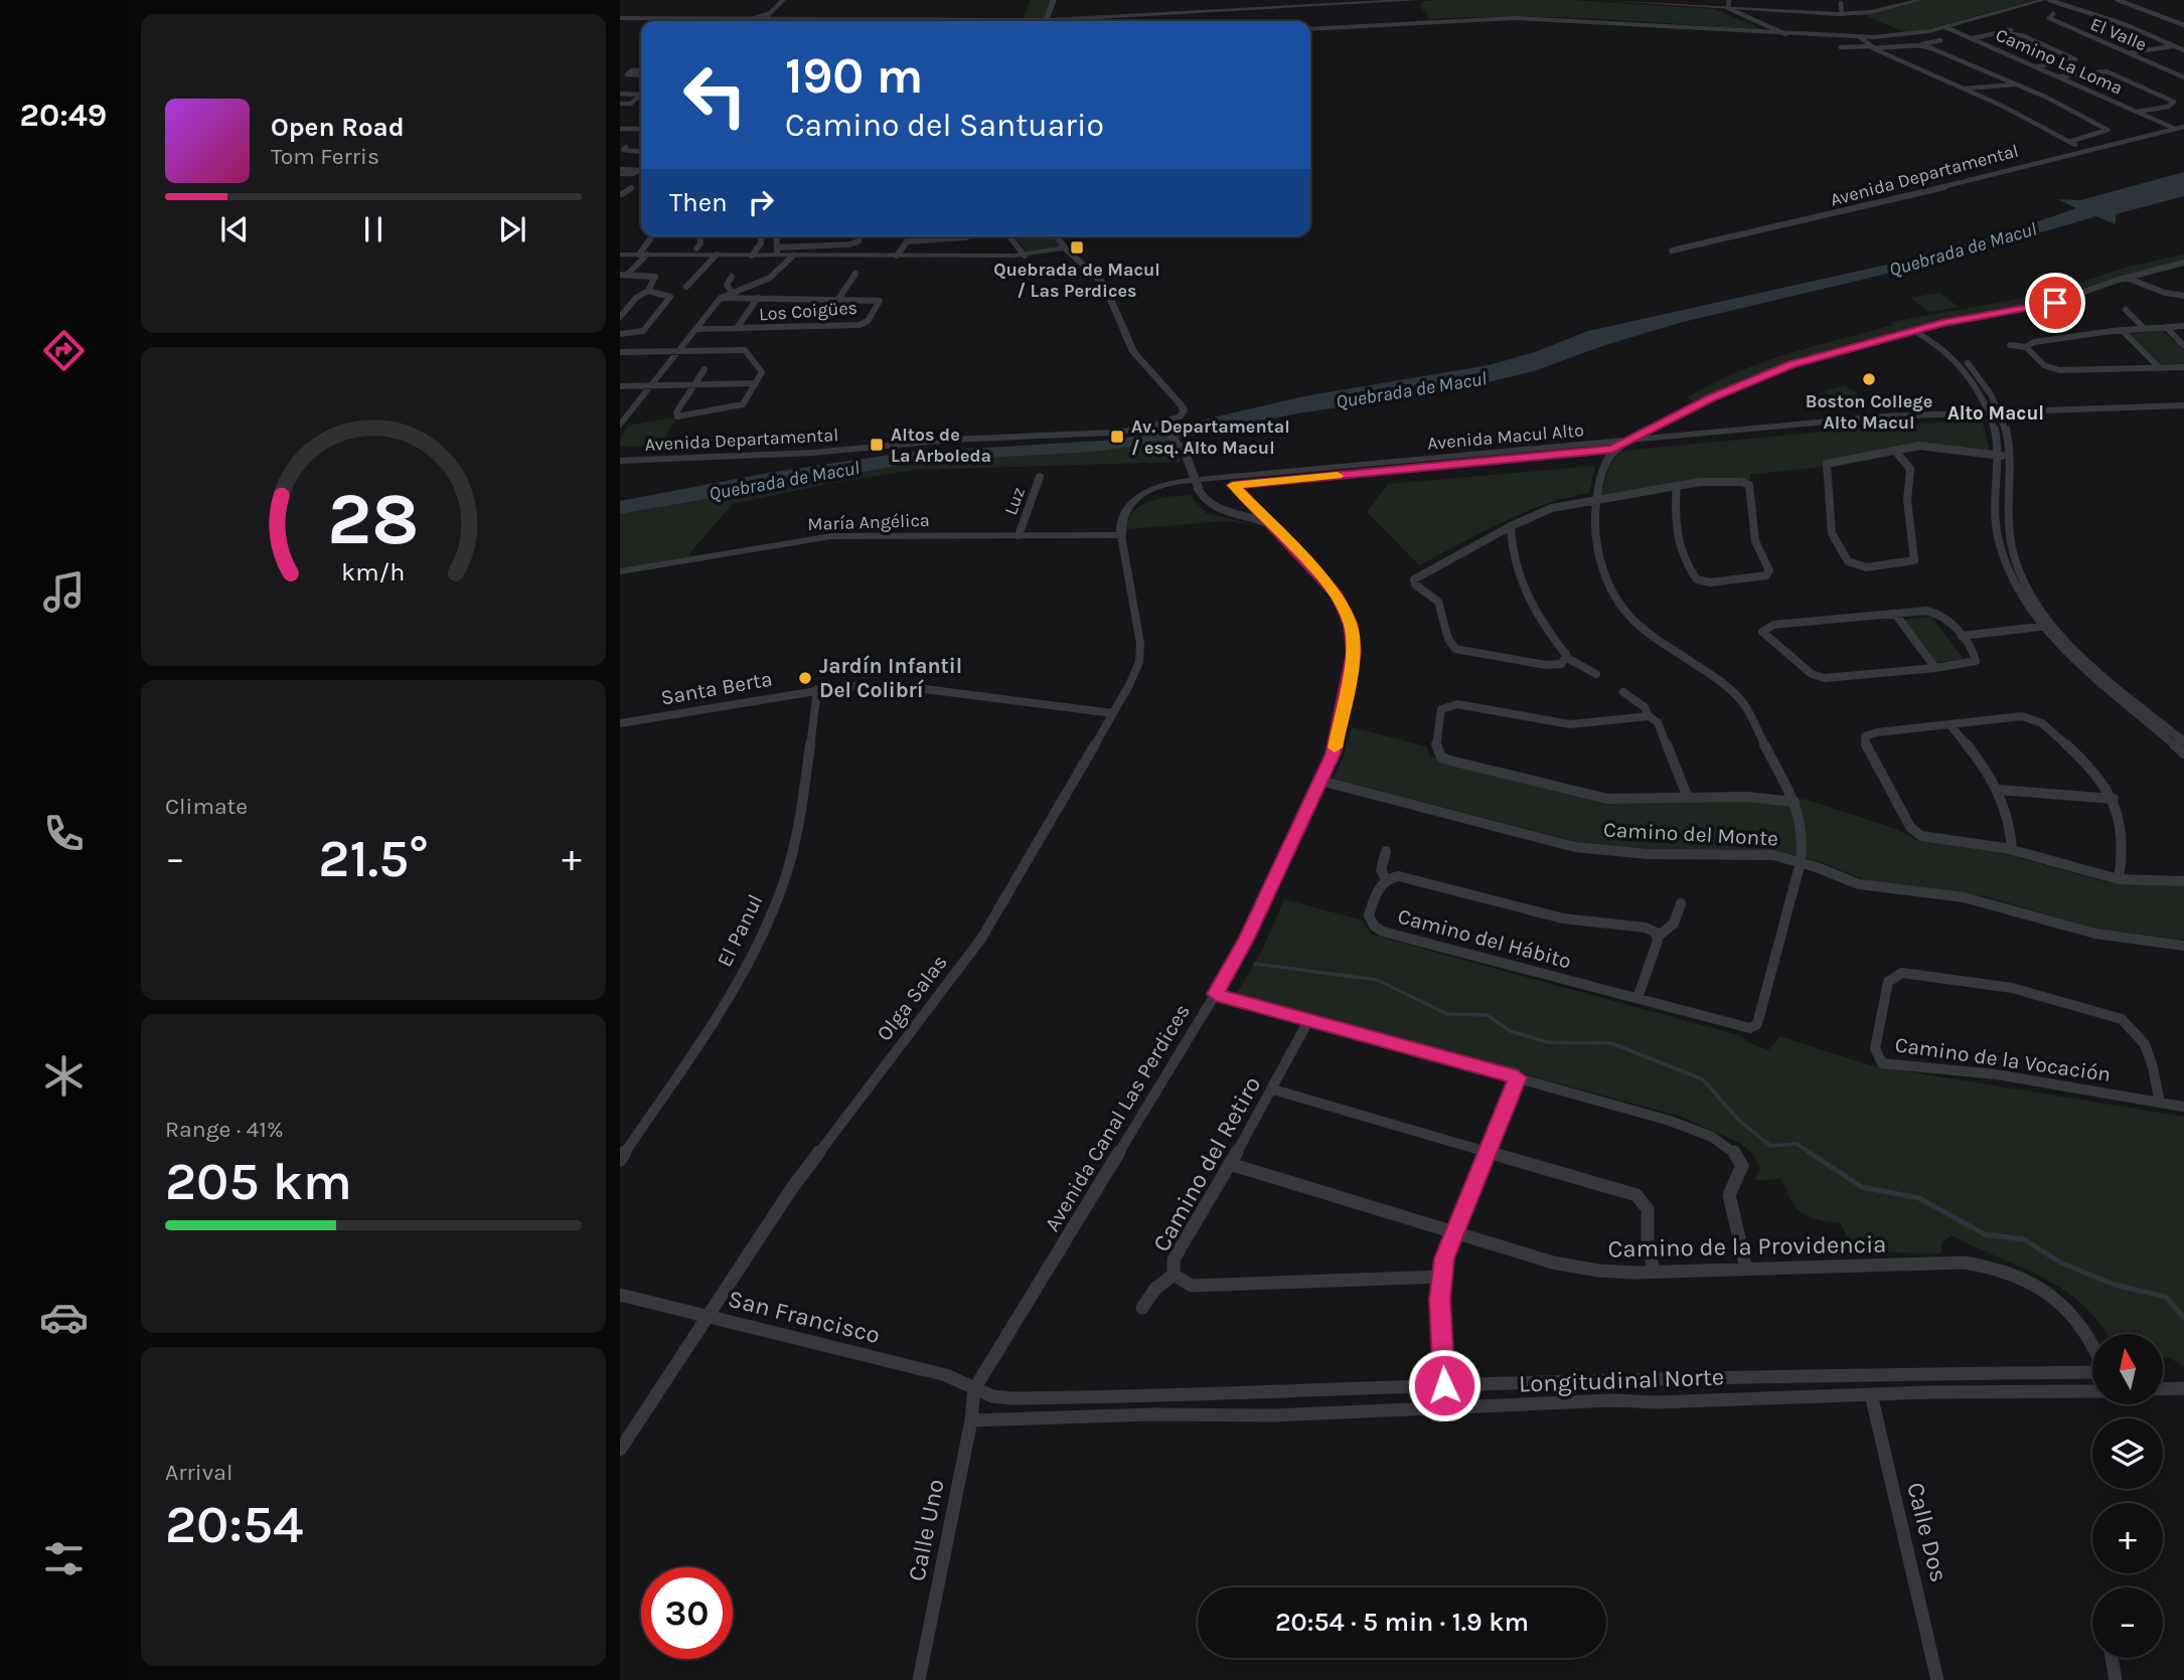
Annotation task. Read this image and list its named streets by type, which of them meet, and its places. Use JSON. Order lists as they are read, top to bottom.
{
  "streets": {
    "street": [
      "El Valle",
      "Camino La Loma",
      "Avenida Departamental",
      "Los Coigües",
      "Avenida Macul Alto",
      "Luz",
      "María Angélica",
      "Santa Berta",
      "Camino del Monte",
      "El Panul",
      "Camino del Hábito",
      "Olga Salas",
      "Camino de la Vocación",
      "Avenida Canal Las Perdices",
      "Camino del Retiro",
      "Camino de la Providencia",
      "San Francisco",
      "Longitudinal Norte",
      "Calle Uno",
      "Calle Dos"
    ]
  },
  "crossings": [
    ["Camino La Loma", "Avenida Departamental"],
    ["Avenida Departamental", "Avenida Canal Las Perdices"],
    ["Avenida Macul Alto", "María Angélica"],
    ["Avenida Macul Alto", "Olga Salas"],
    ["Avenida Macul Alto", "Avenida Canal Las Perdices"],
    ["Luz", "María Angélica"],
    ["María Angélica", "Olga Salas"],
    ["Santa Berta", "El Panul"],
    ["Santa Berta", "Olga Salas"],
    ["Camino del Monte", "Camino del Hábito"],
    ["Camino del Monte", "Avenida Canal Las Perdices"],
    ["Olga Salas", "San Francisco"],
    ["Avenida Canal Las Perdices", "San Francisco"],
    ["Avenida Canal Las Perdices", "Longitudinal Norte"],
    ["Avenida Canal Las Perdices", "Calle Uno"],
    ["Camino del Retiro", "Camino de la Providencia"],
    ["San Francisco", "Longitudinal Norte"],
    ["San Francisco", "Calle Uno"],
    ["Longitudinal Norte", "Calle Uno"],
    ["Longitudinal Norte", "Calle Dos"]
  ],
  "districts": ["Alto Macul"],
  "water": ["Quebrada de Macul"],
  "places": {
    "transit": ["Quebrada de Macul / Las Perdices", "Av. Departamental / esq. Alto Macul", "Altos de La Arboleda"],
    "other": ["Boston College Alto Macul", "Jardín Infantil Del Colibrí"]
  },
  "north": "top",
  "page": {
    "tabs": "20:49",
    "turn": ["190 m", "Camino del Santuario"],
    "song": ["Open Road", "Tom Ferris"],
    "then": "Then",
    "tile": [
      "Climate",
      ["Range · 41%", "205 km"],
      ["Arrival", "20:54"]
    ],
    "heat": ["−", "21.5°", "+"],
    "map_buttons": ["+", "−"],
    "limit": "30",
    "trip": "20:54 · 5 min · 1.9 km",
    "gauge": ["28", "km/h"]
  }
}
